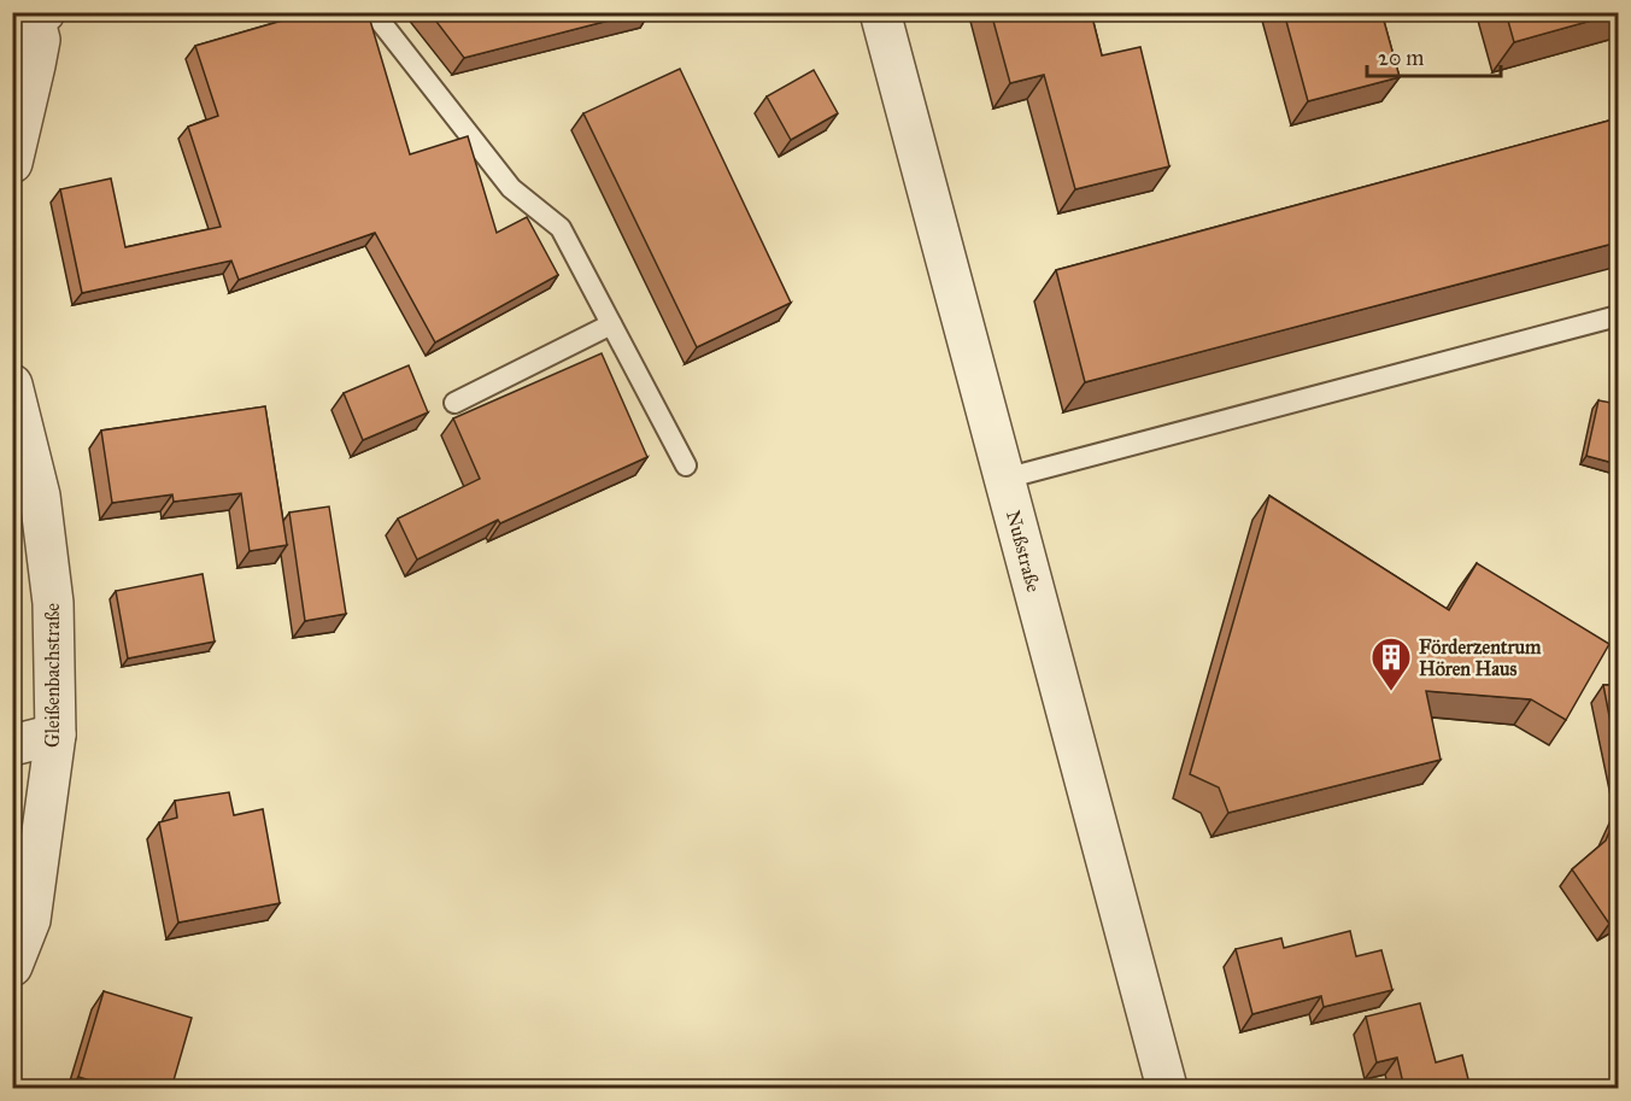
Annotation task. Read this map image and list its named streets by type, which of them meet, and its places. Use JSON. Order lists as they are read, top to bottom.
{
  "streets": {
    "street": ["Nußstraße", "Gleißenbachstraße"]
  },
  "places": {
    "building": ["Förderzentrum Hören Haus"]
  },
  "scale_bar": "20 m"
}
